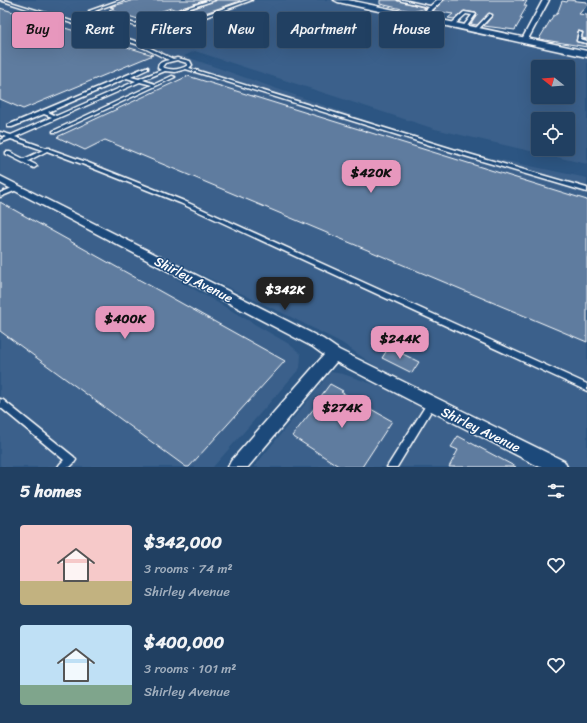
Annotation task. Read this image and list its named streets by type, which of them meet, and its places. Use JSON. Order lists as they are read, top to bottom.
{
  "streets": {
    "street": ["Shirley Avenue"]
  },
  "north": "left",
  "page": {
    "chip": [
      "Buy",
      "Rent",
      "Filters",
      "New",
      "Apartment",
      "House"
    ],
    "price": [
      "$420K",
      "$342K",
      "$400K",
      "$244K",
      "$274K"
    ],
    "heading": "5 homes",
    "list": [
      {
        "name": "$342,000",
        "note": "3 rooms · 74 m² · Shirley Avenue"
      },
      {
        "name": "$400,000",
        "note": "3 rooms · 101 m² · Shirley Avenue"
      }
    ]
  }
}
